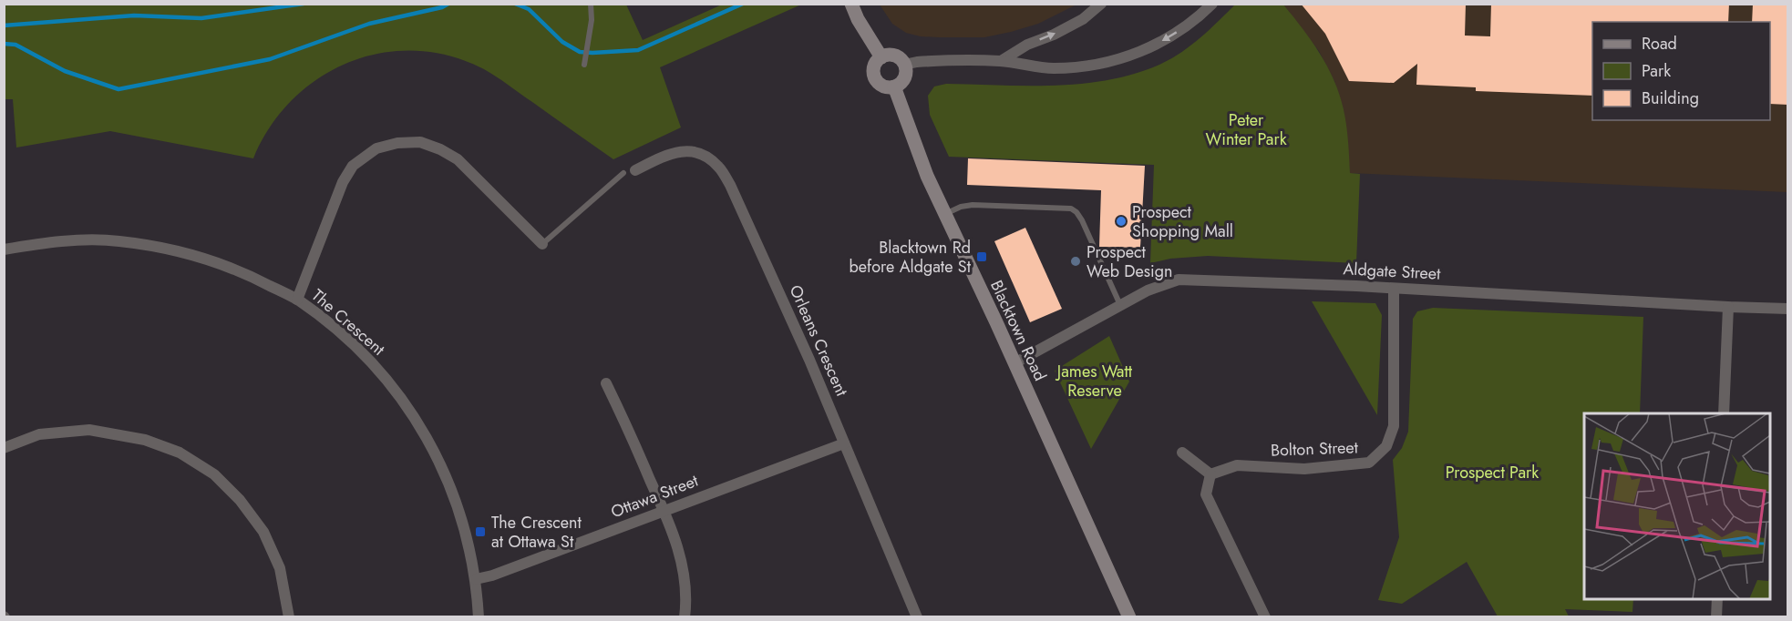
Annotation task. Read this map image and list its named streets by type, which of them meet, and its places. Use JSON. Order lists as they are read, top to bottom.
{
  "streets": {
    "main road": ["Blacktown Road"],
    "street": [
      "Aldgate Street",
      "The Crescent",
      "Orleans Crescent",
      "Bolton Street",
      "Ottawa Street"
    ]
  },
  "crossings": [
    ["Aldgate Street", "Blacktown Road"],
    ["Aldgate Street", "Bolton Street"],
    ["The Crescent", "Ottawa Street"],
    ["Orleans Crescent", "Ottawa Street"]
  ],
  "parks": ["Peter Winter Park", "James Watt Reserve", "Prospect Park"],
  "places": {
    "other": ["Prospect Shopping Mall", "Prospect Web Design"],
    "transit": ["Blacktown Rd before Aldgate St", "The Crescent at Ottawa St"]
  },
  "legend": ["Road", "Park", "Building"]
}
